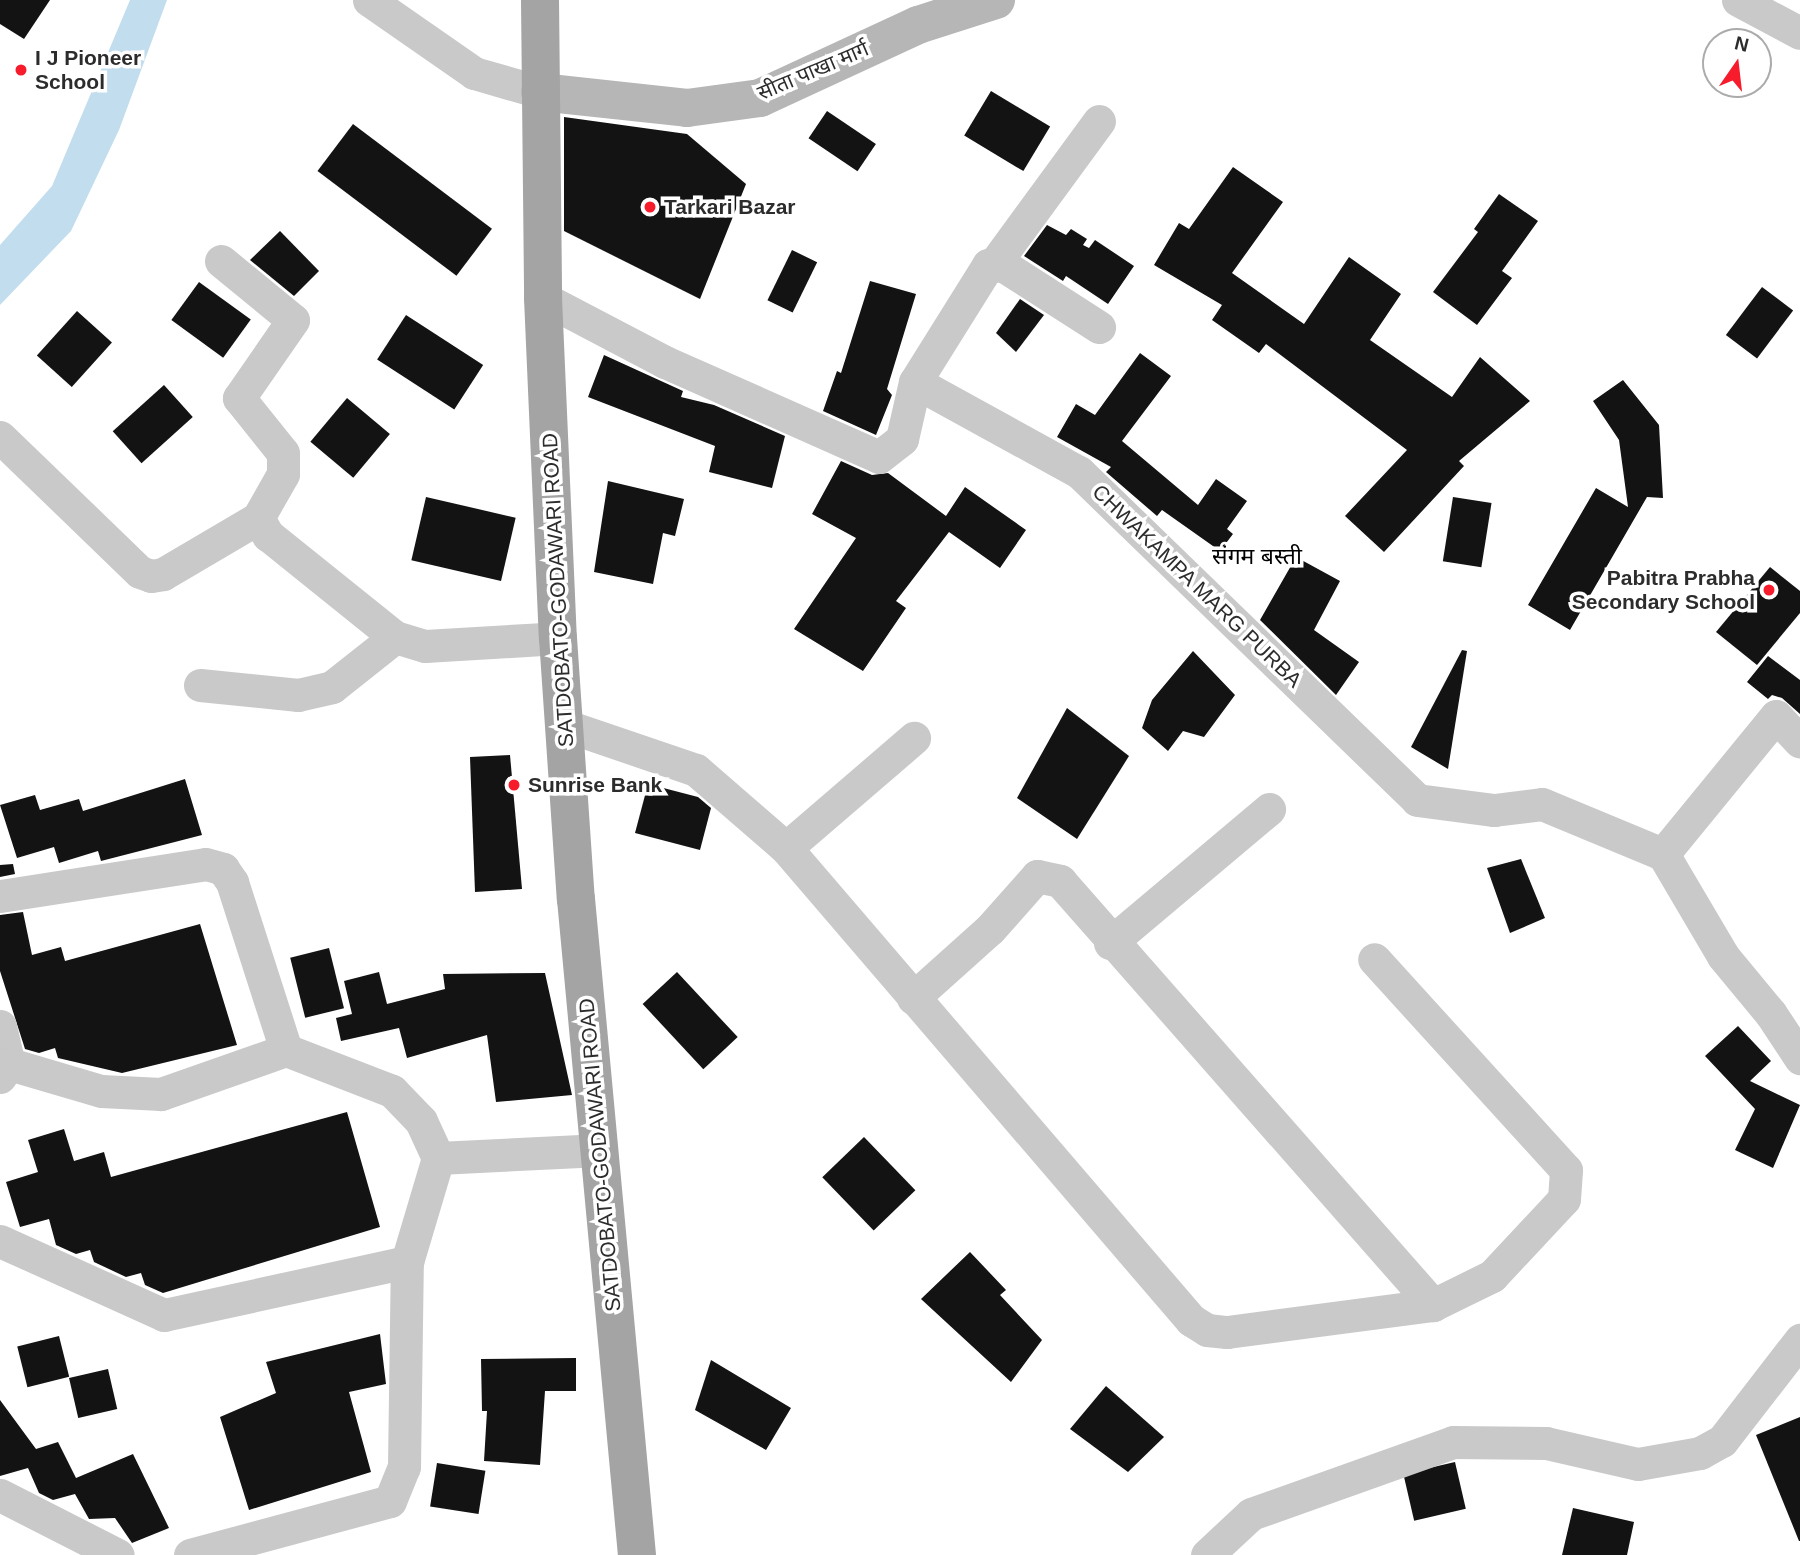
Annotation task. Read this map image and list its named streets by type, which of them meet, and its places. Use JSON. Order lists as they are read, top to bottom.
{
  "streets": {
    "main road": ["SATDOBATO-GODAWARI ROAD"],
    "street": ["सीता पाखा मार्ग", "CHWAKAMPA MARG PURBA"]
  },
  "crossings": [
    ["सीता पाखा मार्ग", "SATDOBATO-GODAWARI ROAD"]
  ],
  "districts": ["संगम बस्ती"],
  "places": [
    "I J Pioneer School",
    "Tarkari Bazar",
    "Pabitra Prabha Secondary School",
    "Sunrise Bank"
  ],
  "north": "top"
}
